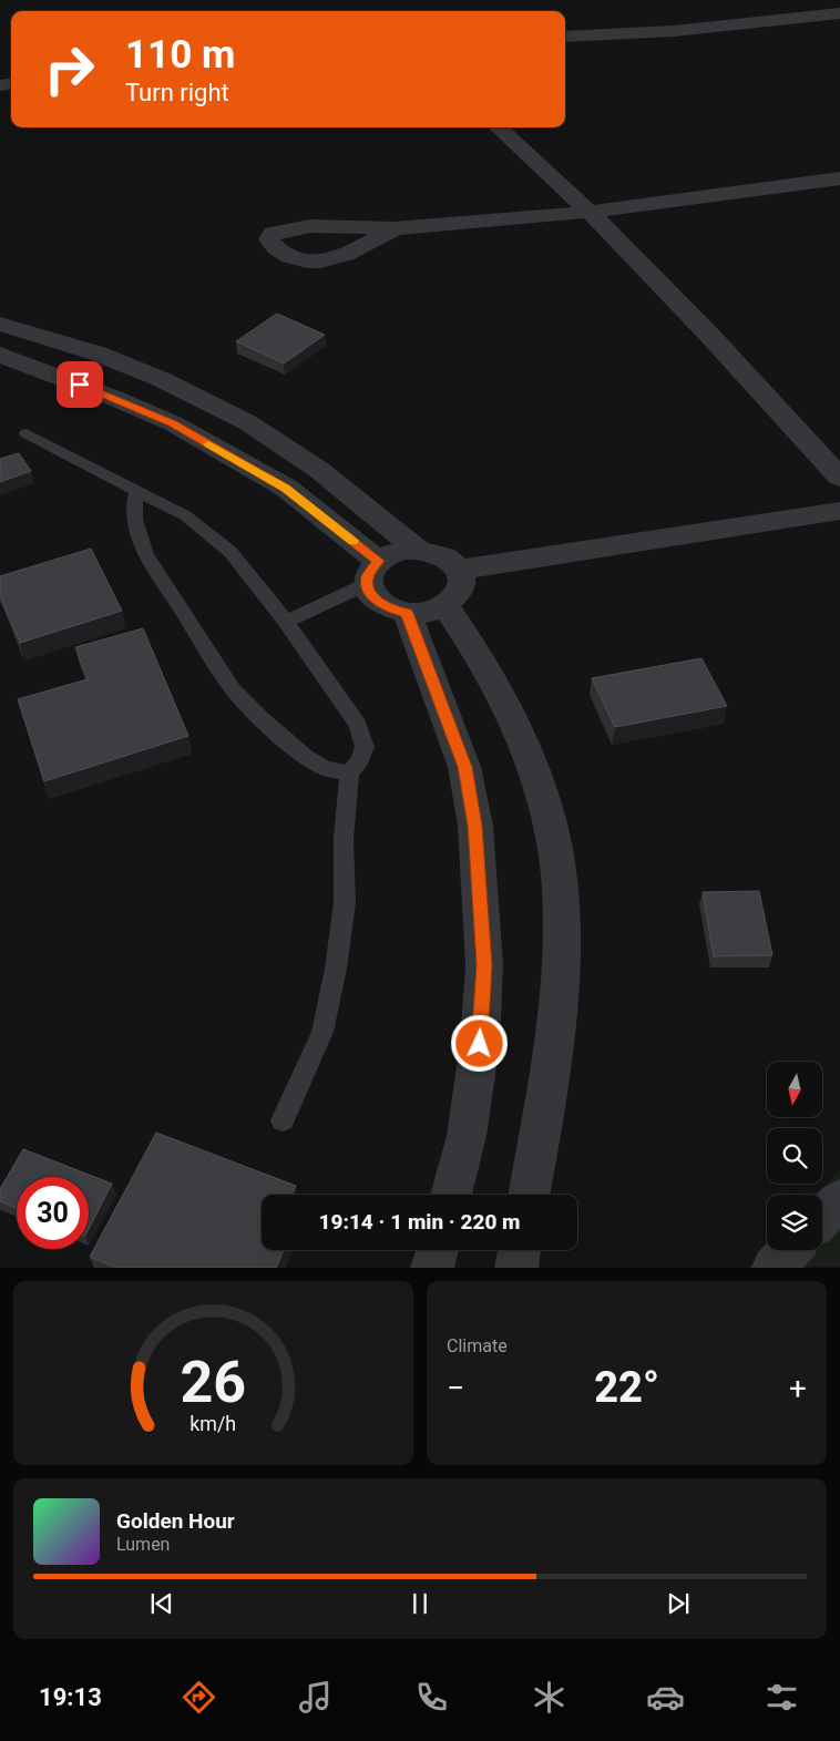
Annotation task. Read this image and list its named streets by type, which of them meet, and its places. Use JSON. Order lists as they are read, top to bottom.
{
  "north": "bottom",
  "page": {
    "turn": ["110 m", "Turn right"],
    "limit": "30",
    "trip": "19:14 · 1 min · 220 m",
    "tile": "Climate",
    "heat": ["−", "22°", "+"],
    "song": ["Golden Hour", "Lumen"],
    "tabs": "19:13",
    "gauge": ["26", "km/h"]
  }
}
